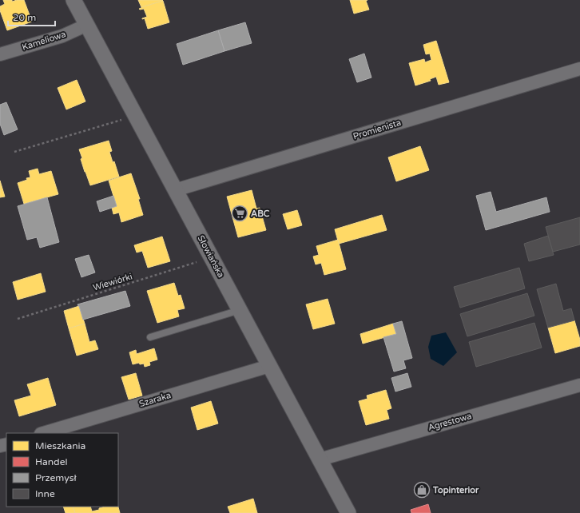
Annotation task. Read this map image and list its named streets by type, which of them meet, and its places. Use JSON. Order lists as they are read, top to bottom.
{
  "streets": {
    "street": [
      "Kameliowa",
      "Promienista",
      "Słowiańska",
      "Szaraka",
      "Agrestowa"
    ],
    "path": ["Wiewiórki"]
  },
  "crossings": [
    ["Kameliowa", "Słowiańska"],
    ["Promienista", "Słowiańska"],
    ["Słowiańska", "Wiewiórki"],
    ["Słowiańska", "Szaraka"],
    ["Słowiańska", "Agrestowa"]
  ],
  "places": {
    "supermarket": ["ABC"],
    "shop": ["Topinterior"]
  },
  "legend": [
    "Mieszkania",
    "Handel",
    "Przemysł",
    "Inne"
  ],
  "scale_bar": "20 m"
}
